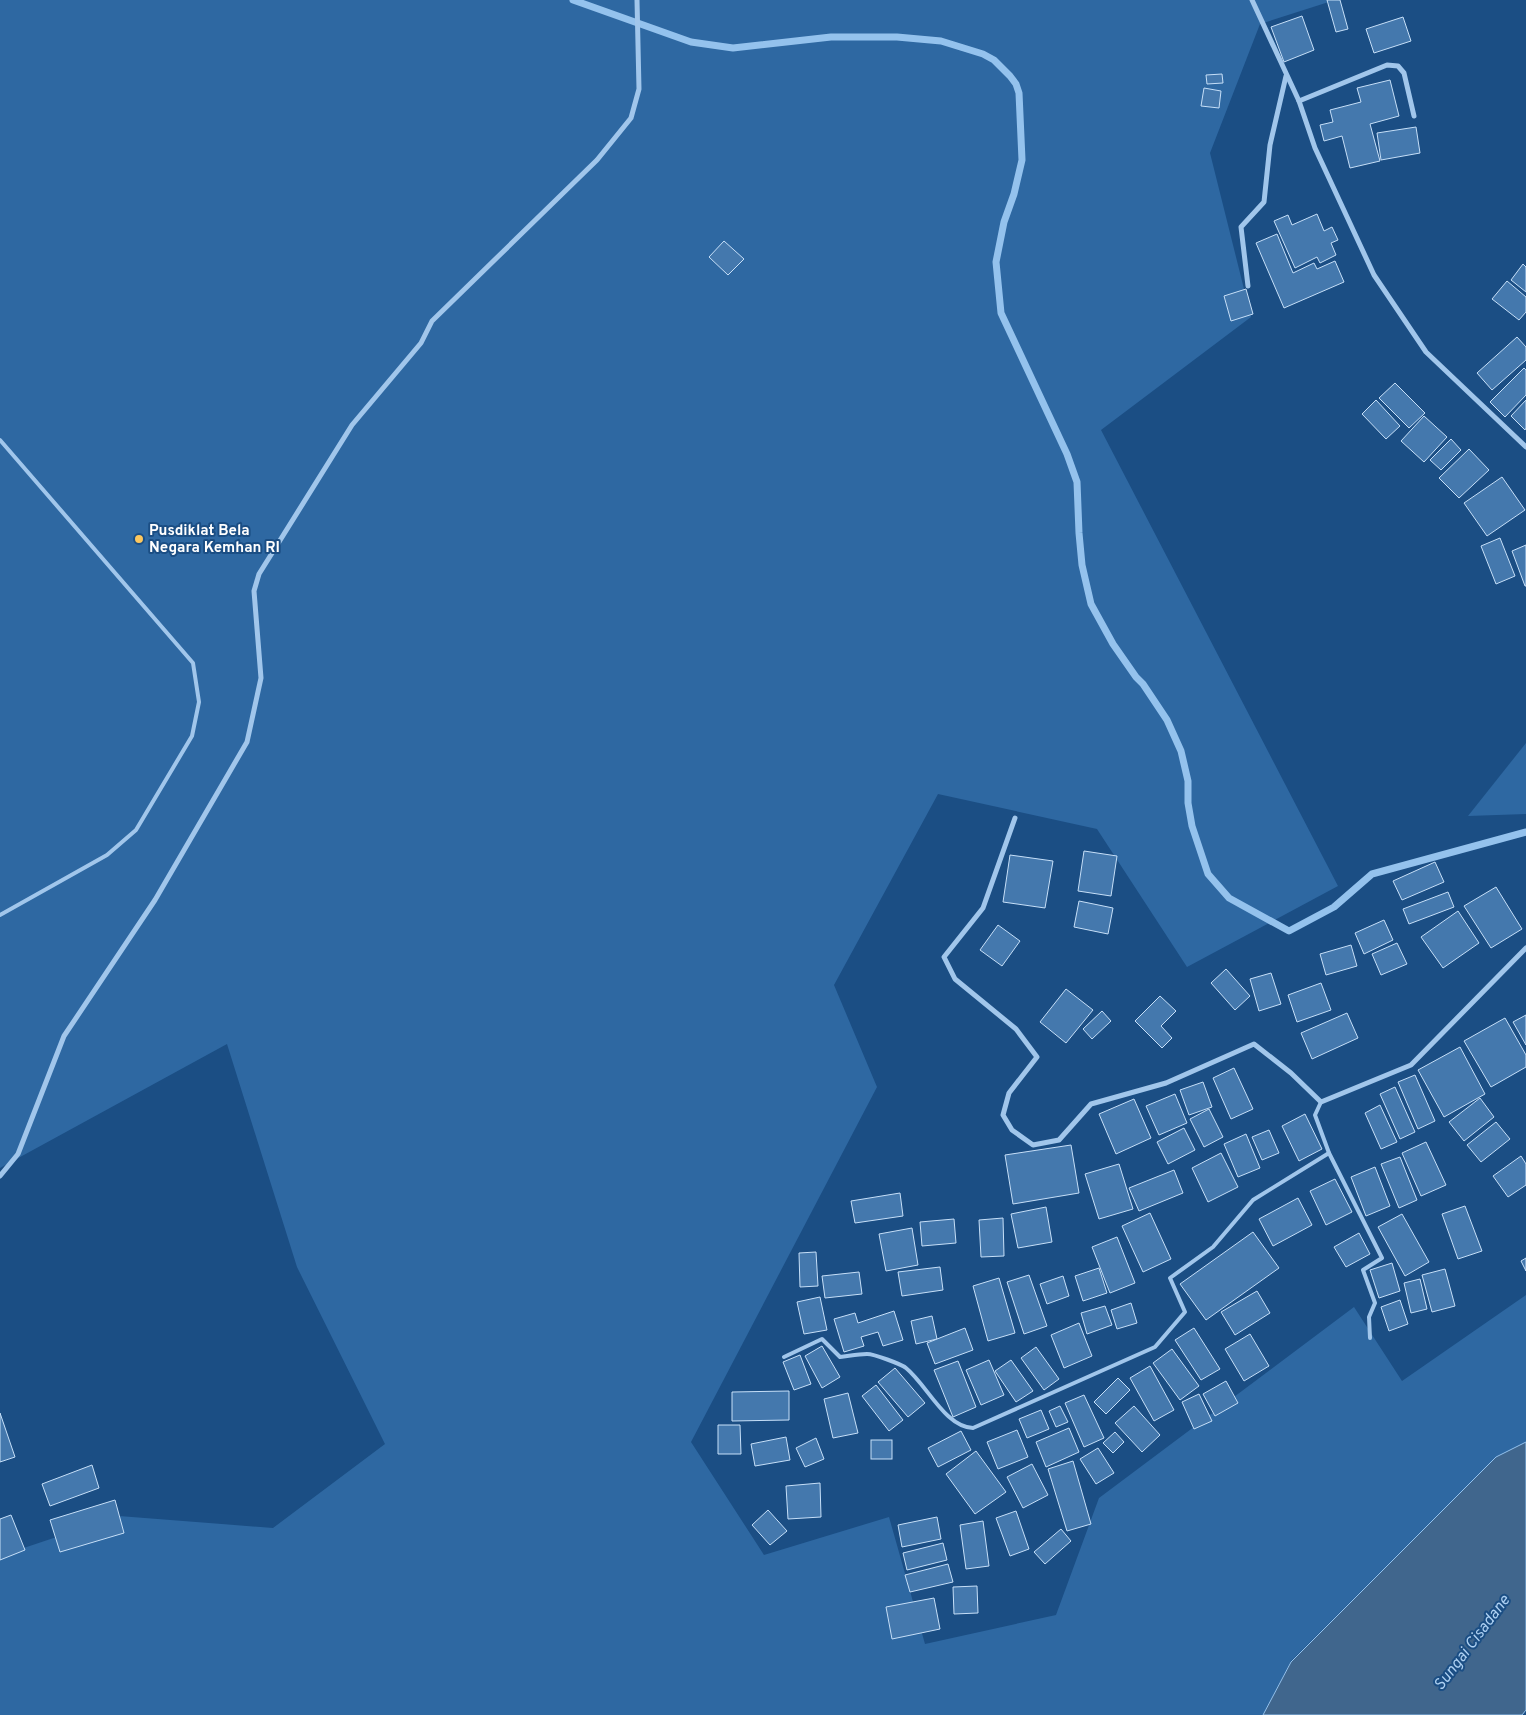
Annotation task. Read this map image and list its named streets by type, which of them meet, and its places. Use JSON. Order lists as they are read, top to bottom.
{
  "water": ["Sungai Cisadane"],
  "places": ["Pusdiklat Bela Negara Kemhan RI"]
}
